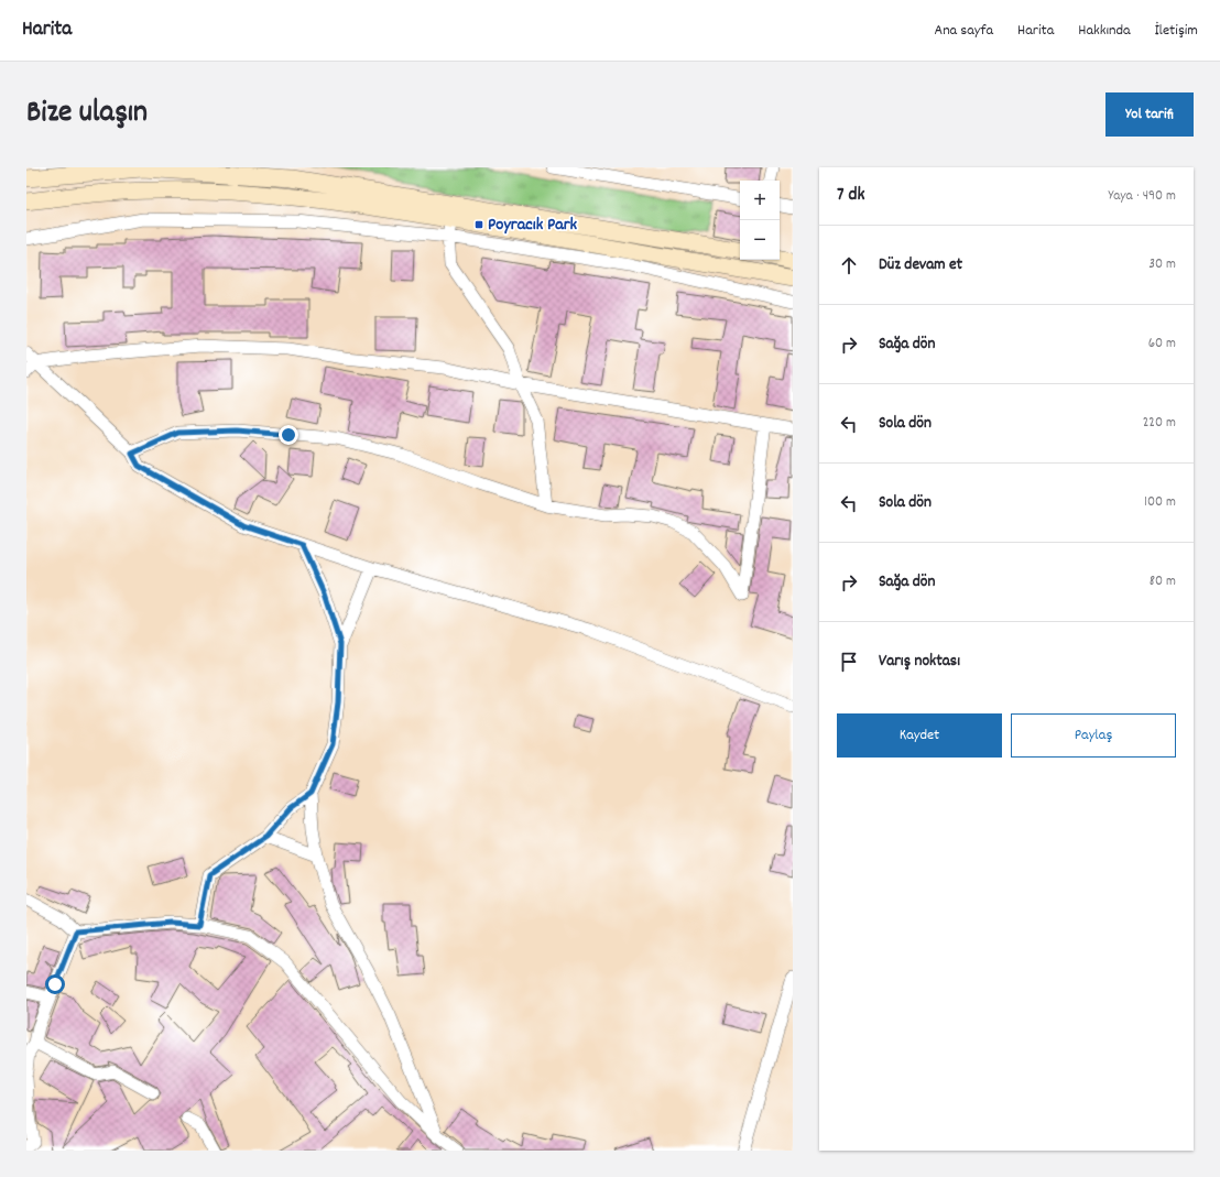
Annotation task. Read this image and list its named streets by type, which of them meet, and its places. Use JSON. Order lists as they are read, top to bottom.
{
  "places": {
    "transit": ["Poyracık Park"]
  },
  "page": {
    "header": "Harita",
    "nav": [
      "Ana sayfa",
      "Harita",
      "Hakkında",
      "İletişim"
    ],
    "title": "Bize ulaşın",
    "buttons": [
      "Yol tarifi",
      ["Kaydet", "Paylaş"]
    ],
    "heading": ["7 dk", "Yaya · 490 m"],
    "map_buttons": ["+", "−"],
    "list": [
      ["Düz devam et", "30 m"],
      ["Sağa dön", "60 m"],
      ["Sola dön", "220 m"],
      ["Sola dön", "100 m"],
      ["Sağa dön", "80 m"],
      "Varış noktası"
    ]
  }
}
